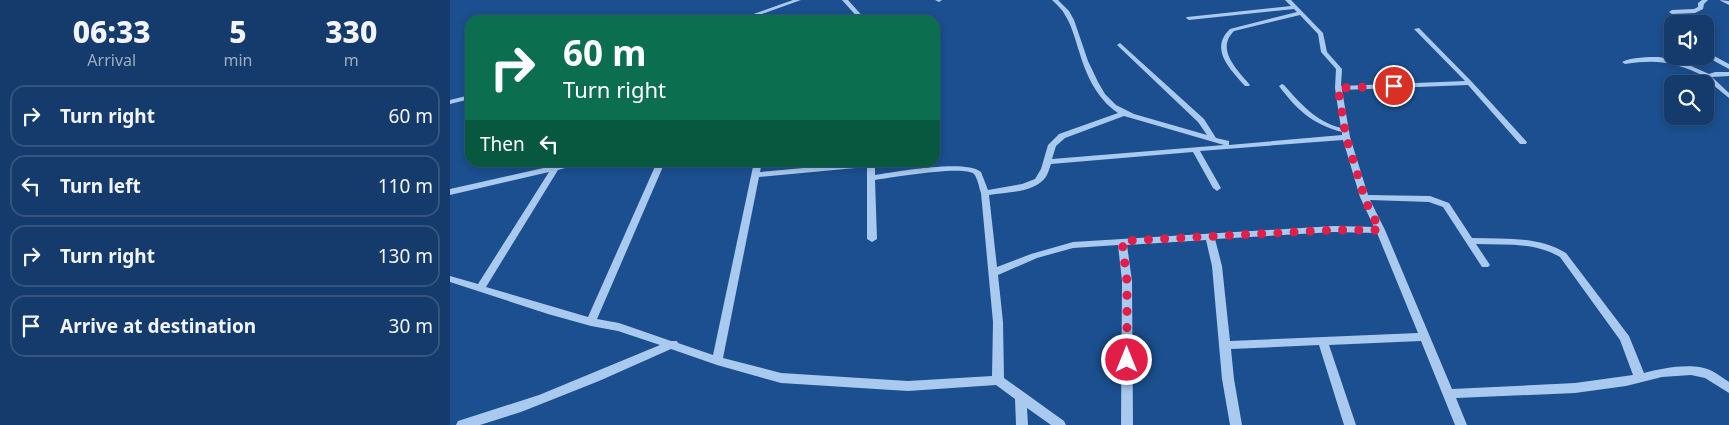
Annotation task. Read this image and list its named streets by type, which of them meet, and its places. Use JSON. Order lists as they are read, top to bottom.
{
  "page": {
    "eta": [
      "06:33",
      "Arrival",
      "5",
      "min",
      "330",
      "m"
    ],
    "turn": ["60 m", "Turn right"],
    "list": [
      {
        "name": "Turn right",
        "value": "60 m"
      },
      {
        "name": "Turn left",
        "value": "110 m"
      },
      {
        "name": "Turn right",
        "value": "130 m"
      },
      {
        "name": "Arrive at destination",
        "value": "30 m"
      }
    ],
    "then": "Then"
  }
}
